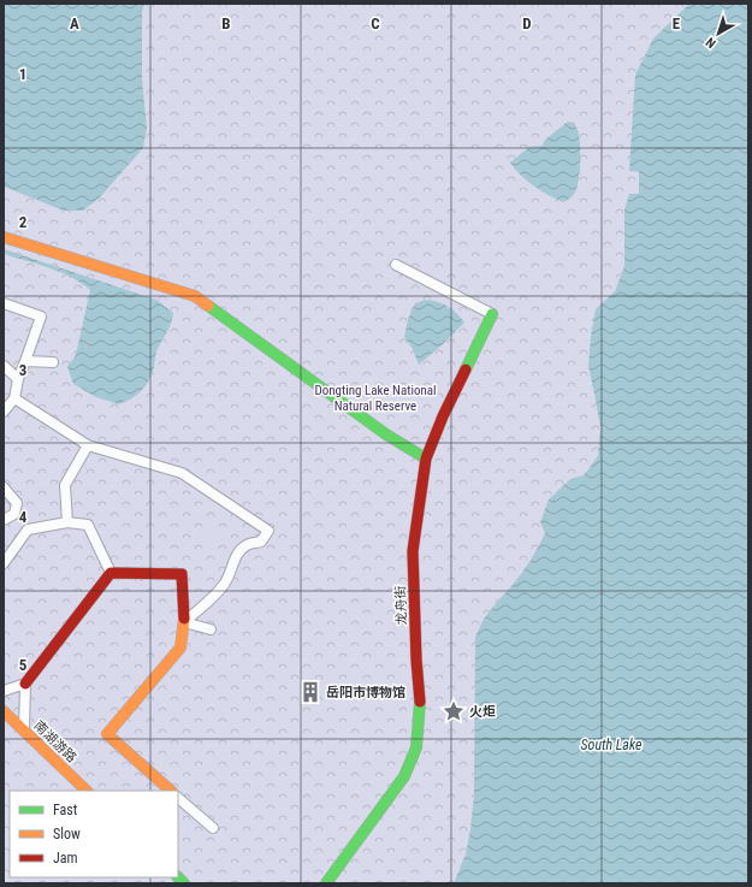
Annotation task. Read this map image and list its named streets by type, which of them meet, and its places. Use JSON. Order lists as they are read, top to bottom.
{
  "streets": {
    "street": ["龙舟街", "南湖游路"]
  },
  "water": ["South Lake"],
  "parks": ["Dongting Lake National Natural Reserve"],
  "places": {
    "building": ["岳阳市博物馆"],
    "place": ["火炬"]
  },
  "legend": ["Fast", "Slow", "Jam"],
  "north": "bottom left",
  "grid": {
    "columns": [
      "A",
      "B",
      "C",
      "D",
      "E"
    ],
    "rows": [
      "1",
      "2",
      "3",
      "4",
      "5"
    ]
  }
}
